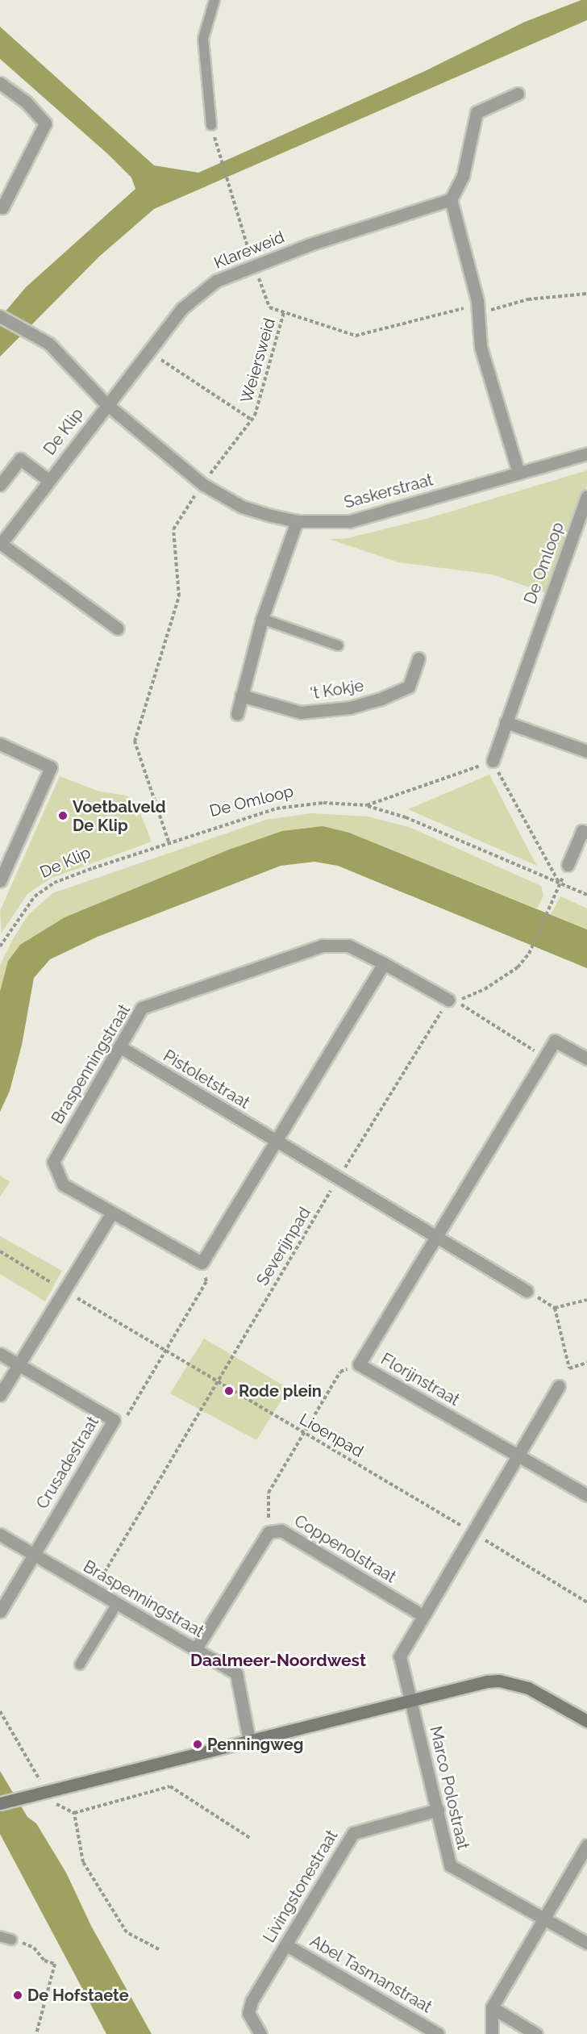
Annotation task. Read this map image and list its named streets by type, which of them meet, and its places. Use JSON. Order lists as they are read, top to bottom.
{
  "streets": {
    "street": [
      "Klareweid",
      "De Klip",
      "Saskerstraat",
      "De Omloop",
      "'t Kokje",
      "Braspenningstraat",
      "Pistoletstraat",
      "Florijnstraat",
      "Crusadestraat",
      "Coppenolstraat",
      "Marco Polostraat",
      "Livingstonestraat",
      "Abel Tasmanstraat"
    ],
    "path": ["Weiersweid", "Severijnpad", "Lioenpad"]
  },
  "crossings": [
    ["Klareweid", "De Klip"],
    ["Klareweid", "Saskerstraat"],
    ["Weiersweid", "Saskerstraat"],
    ["De Klip", "Saskerstraat"],
    ["De Klip", "De Omloop"],
    ["Braspenningstraat", "Pistoletstraat"],
    ["Braspenningstraat", "Severijnpad"],
    ["Braspenningstraat", "Crusadestraat"],
    ["Braspenningstraat", "Coppenolstraat"],
    ["Severijnpad", "Lioenpad"],
    ["Marco Polostraat", "Livingstonestraat"],
    ["Livingstonestraat", "Abel Tasmanstraat"]
  ],
  "districts": ["Daalmeer-Noordwest"],
  "places": [
    "Voetbalveld De Klip",
    "Rode plein",
    "Penningweg",
    "De Hofstaete"
  ]
}
